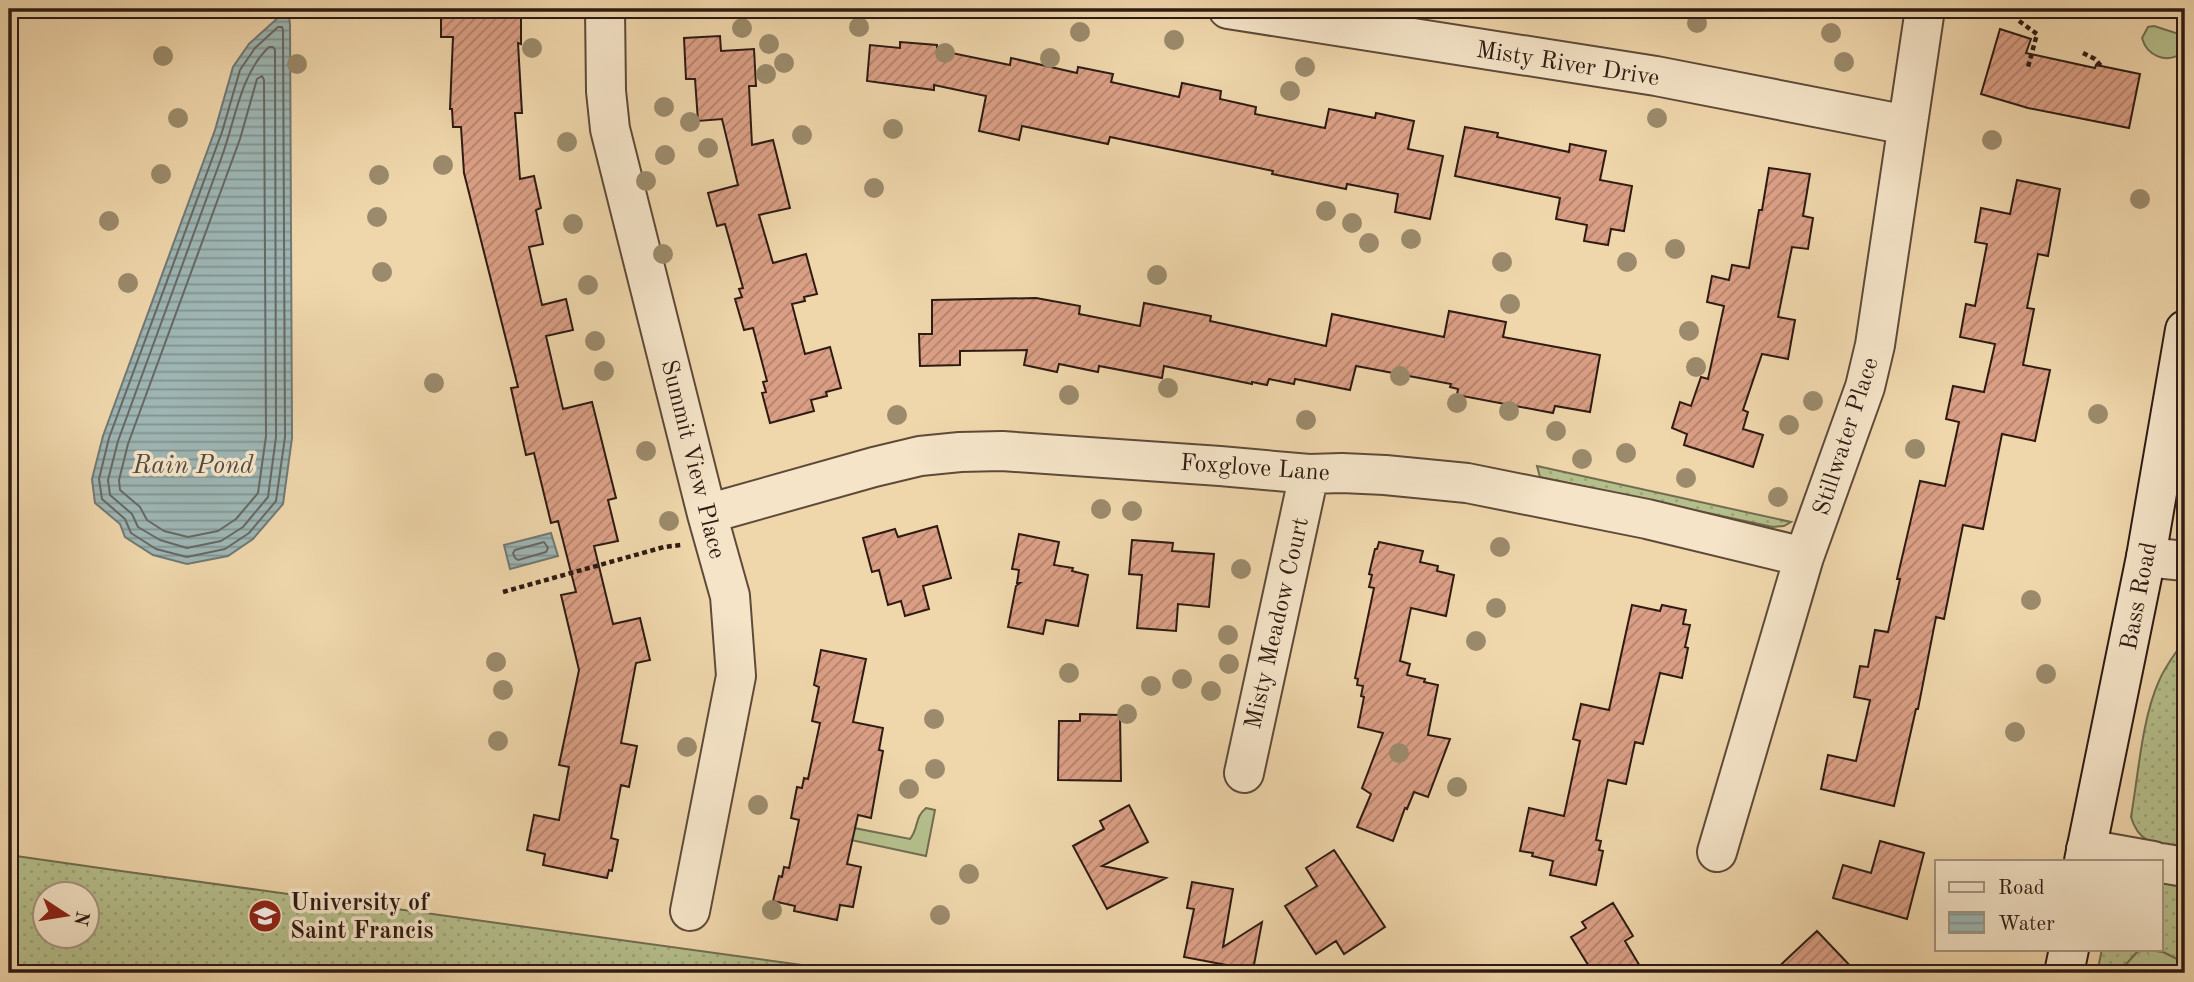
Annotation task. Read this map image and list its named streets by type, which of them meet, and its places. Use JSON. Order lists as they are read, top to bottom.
{
  "streets": {
    "street": [
      "Misty River Drive",
      "Stillwater Place",
      "Summit View Place",
      "Foxglove Lane",
      "Bass Road",
      "Misty Meadow Court"
    ]
  },
  "crossings": [
    ["Misty River Drive", "Stillwater Place"],
    ["Stillwater Place", "Foxglove Lane"],
    ["Summit View Place", "Foxglove Lane"],
    ["Foxglove Lane", "Misty Meadow Court"]
  ],
  "water": ["Rain Pond"],
  "places": {
    "school or university": ["University of Saint Francis"]
  },
  "legend": ["Road", "Water"],
  "north": "right"
}
